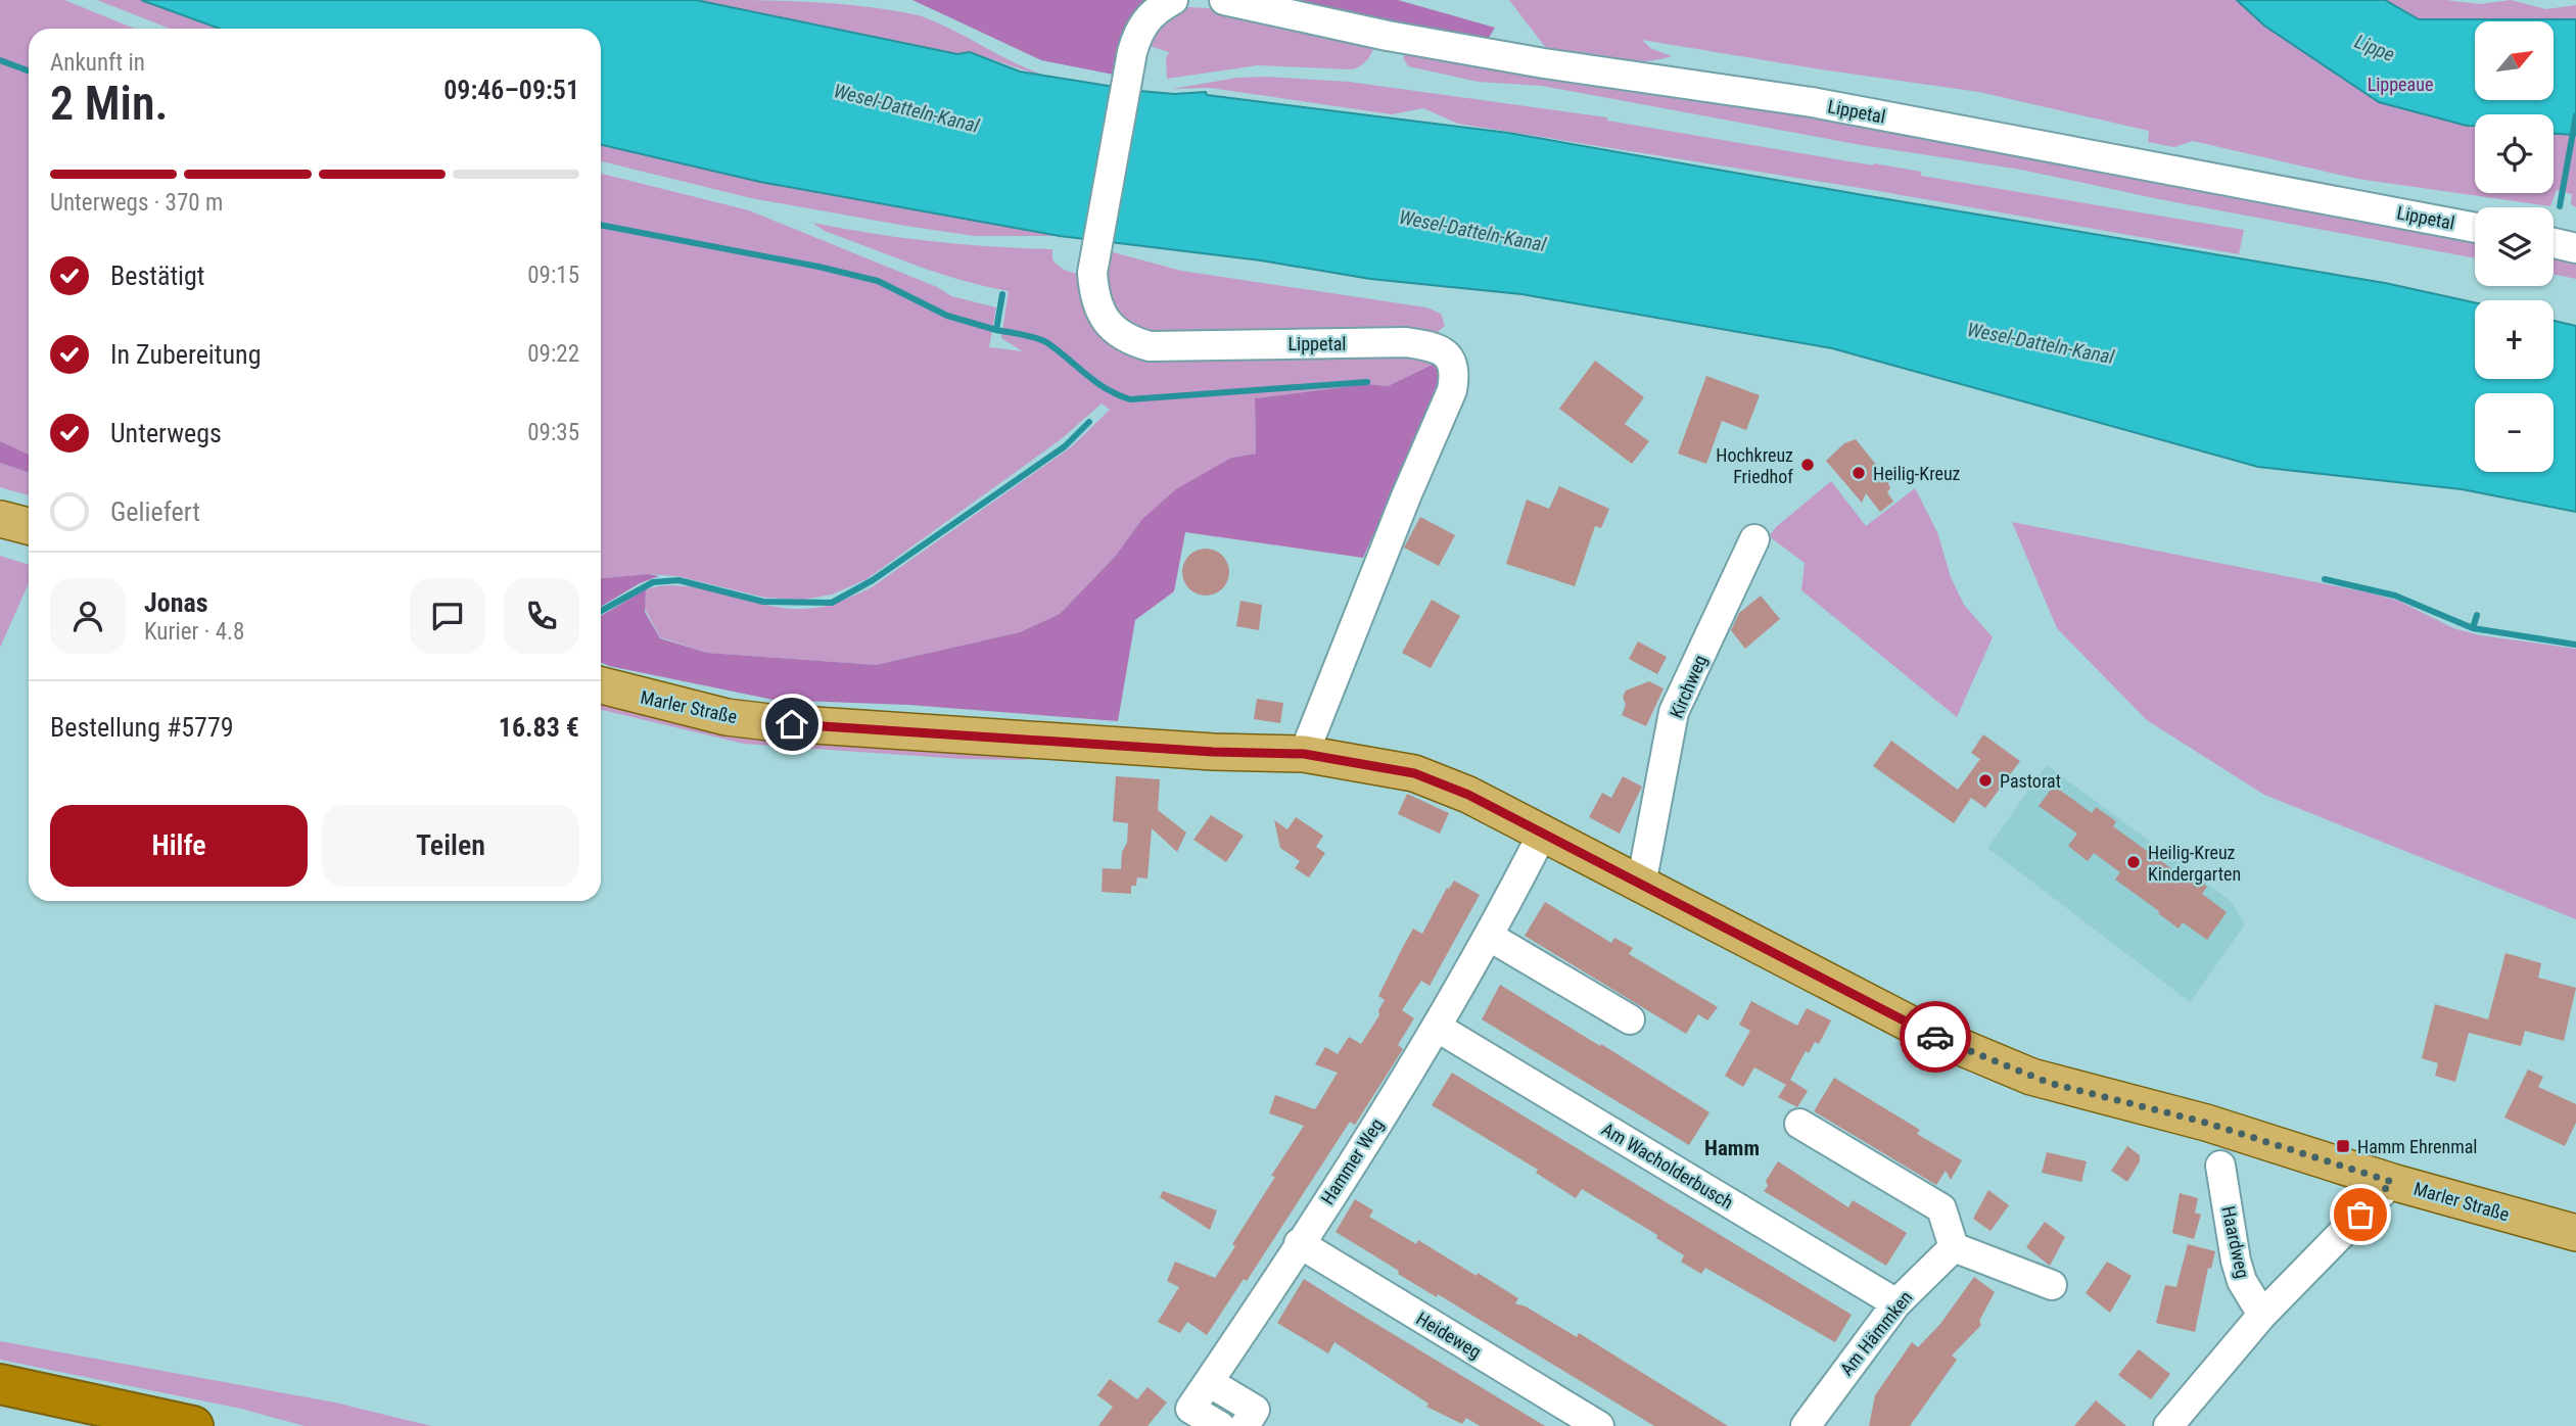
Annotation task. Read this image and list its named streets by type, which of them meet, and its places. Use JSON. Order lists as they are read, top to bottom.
{
  "streets": {
    "main road": ["Marler Straße"],
    "street": [
      "Lippetal",
      "Kirchweg",
      "Hammer Weg",
      "Am Wacholderbusch",
      "Haardweg",
      "Am Hämmken",
      "Heideweg"
    ]
  },
  "crossings": [
    ["Lippetal", "Marler Straße"],
    ["Kirchweg", "Marler Straße"],
    ["Marler Straße", "Hammer Weg"],
    ["Hammer Weg", "Am Wacholderbusch"],
    ["Hammer Weg", "Heideweg"],
    ["Am Wacholderbusch", "Am Hämmken"]
  ],
  "districts": ["Hamm"],
  "water": ["Lippe", "Wesel-Datteln-Kanal"],
  "parks": ["Lippeaue"],
  "places": {
    "other": [
      "Hochkreuz Friedhof",
      "Heilig-Kreuz",
      "Pastorat",
      "Heilig-Kreuz Kindergarten"
    ],
    "transit": ["Hamm Ehrenmal"]
  },
  "north": "top right",
  "page": {
    "map_buttons": ["+", "−"],
    "heading": ["2 Min.", "Ankunft in", "09:46–09:51"],
    "panel": [
      "Jonas",
      "Kurier · 4.8",
      "Bestellung #5779",
      "16.83 €"
    ],
    "bar": "Unterwegs · 370 m",
    "list": [
      ["Bestätigt", "09:15"],
      ["In Zubereitung", "09:22"],
      ["Unterwegs", "09:35"],
      "Geliefert"
    ],
    "buttons": ["Hilfe", "Teilen"]
  }
}
